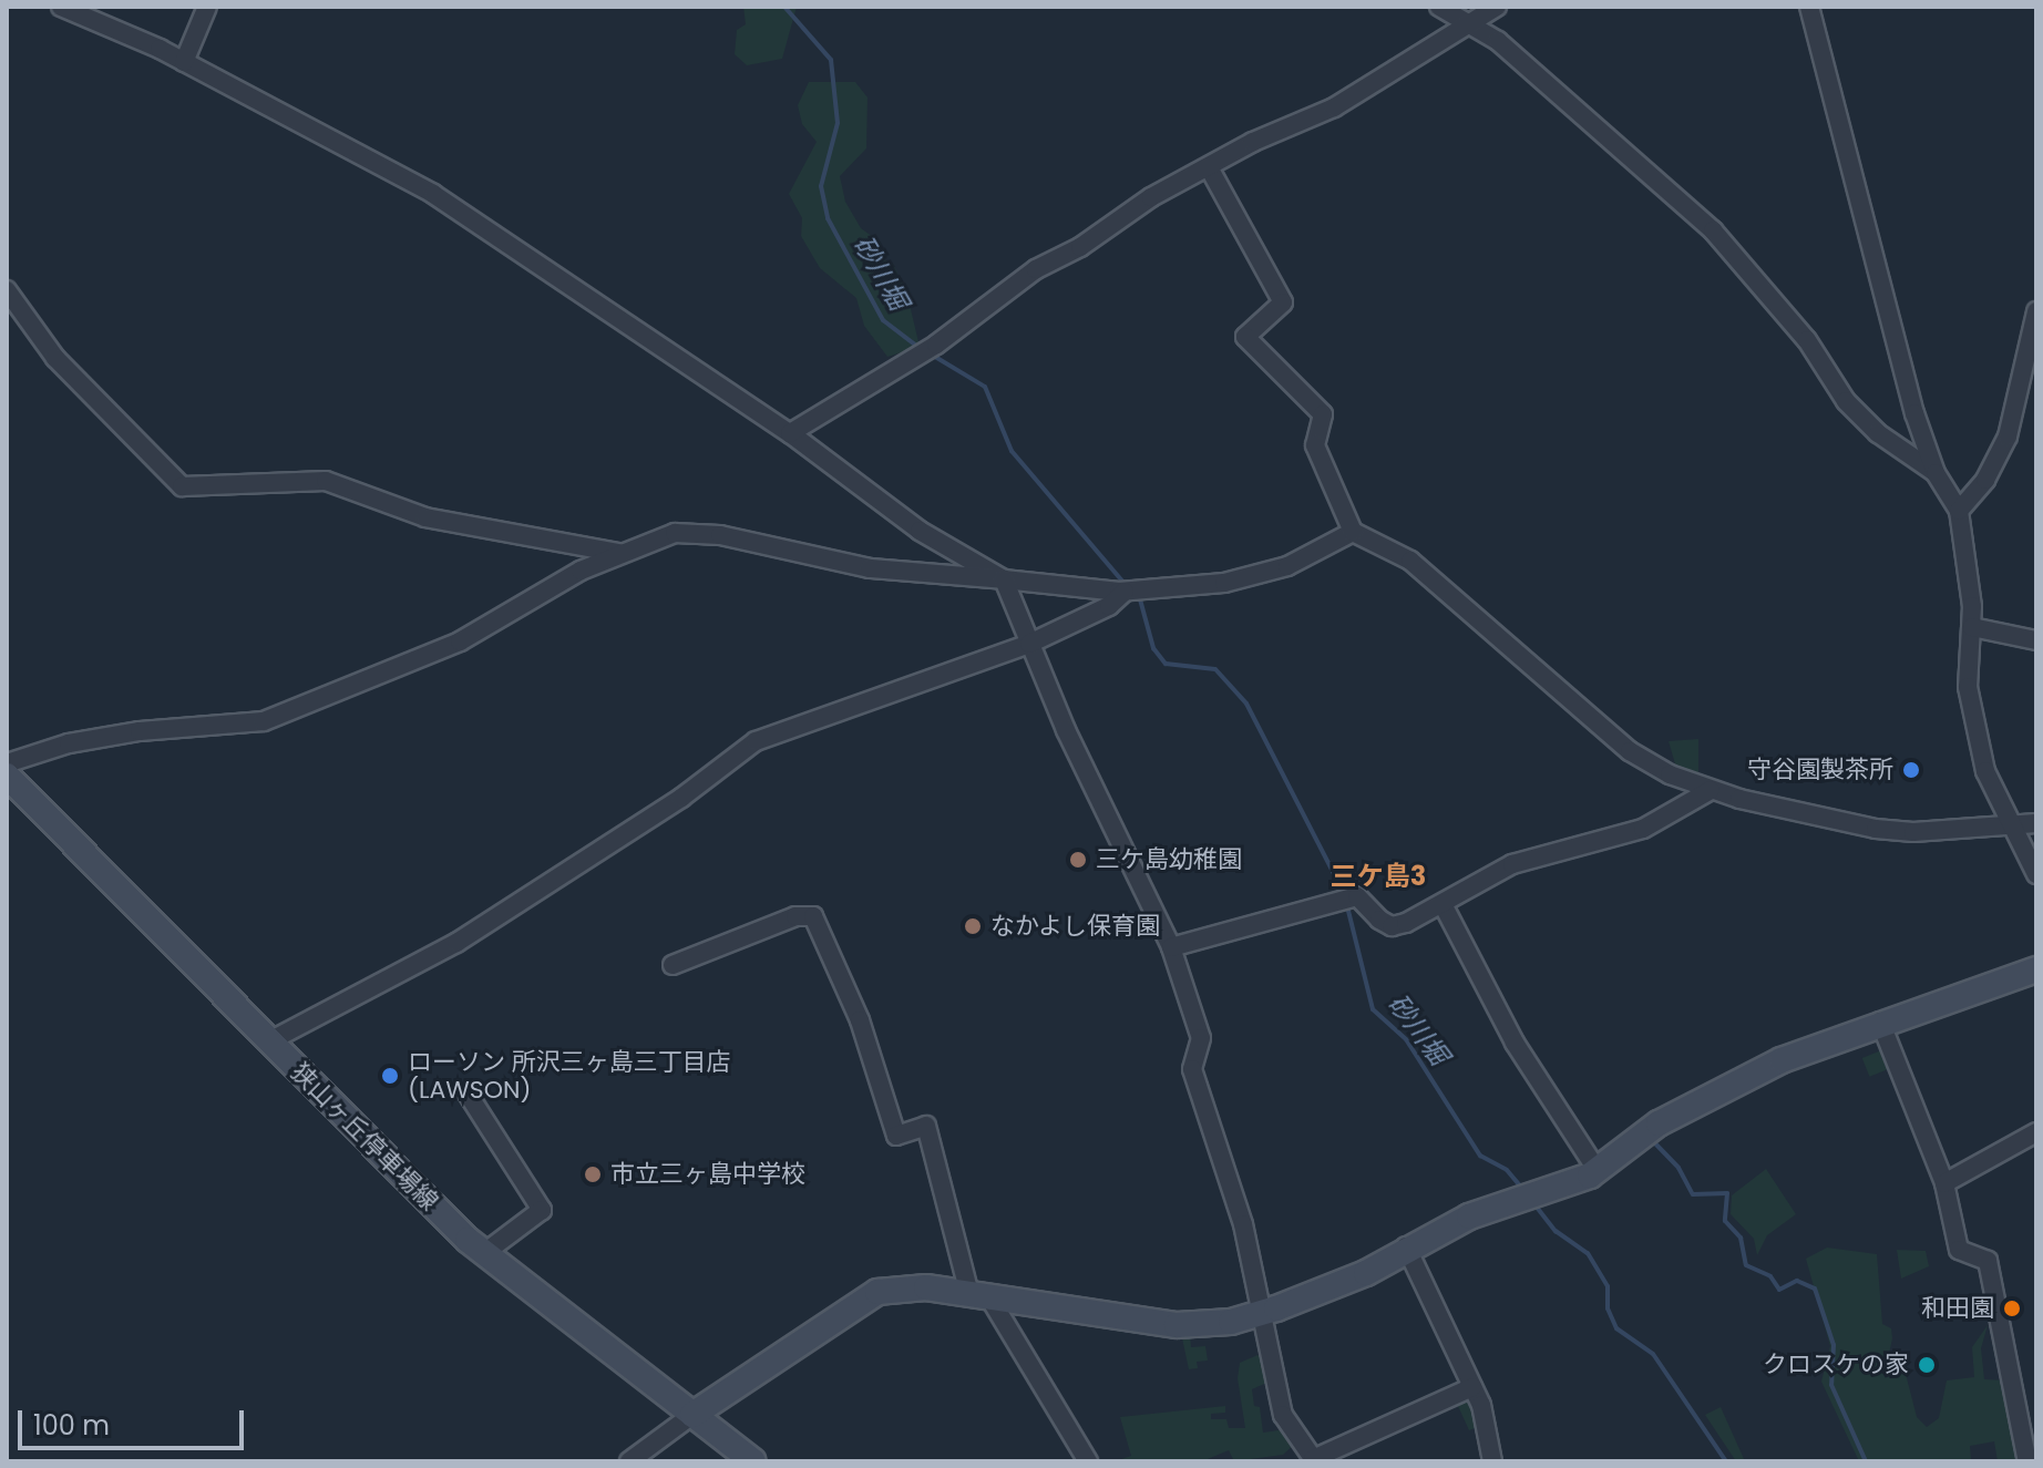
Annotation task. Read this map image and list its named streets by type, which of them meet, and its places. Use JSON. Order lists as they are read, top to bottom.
{
  "streets": {
    "street": ["狭山ヶ丘停車場線"]
  },
  "districts": ["三ケ島3"],
  "water": ["砂川堀"],
  "places": [
    "守谷園製茶所",
    "三ケ島幼稚園",
    "なかよし保育園",
    "ローソン 所沢三ヶ島三丁目店 (LAWSON)",
    "市立三ヶ島中学校",
    "和田園",
    "クロスケの家"
  ],
  "scale_bar": "100 m"
}
